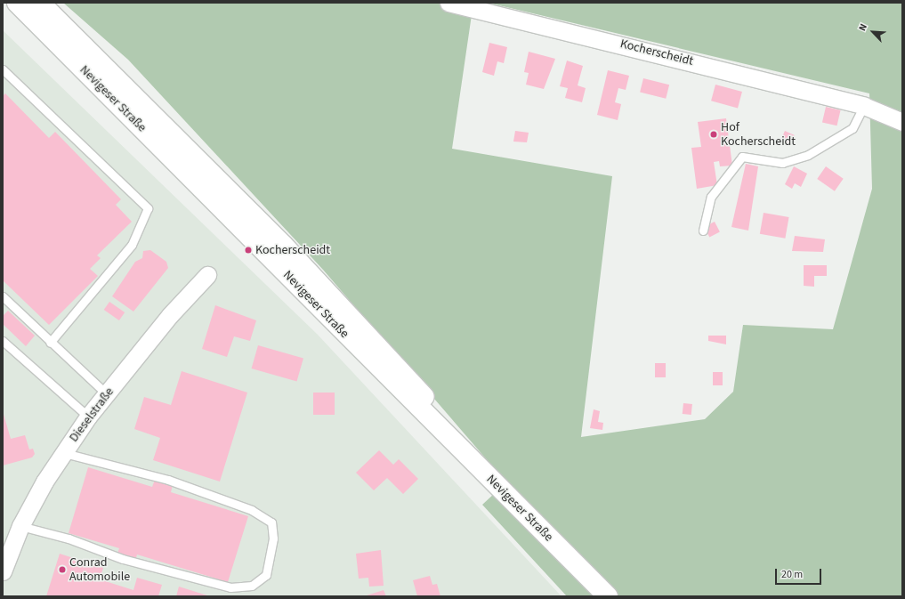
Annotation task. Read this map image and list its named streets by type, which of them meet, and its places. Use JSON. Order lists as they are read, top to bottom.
{
  "streets": {
    "main road": ["Nevigeser Straße"],
    "street": ["Kocherscheidt", "Dieselstraße"]
  },
  "places": ["Hof Kocherscheidt", "Kocherscheidt", "Conrad Automobile"],
  "scale_bar": "20 m",
  "north": "top left"
}
